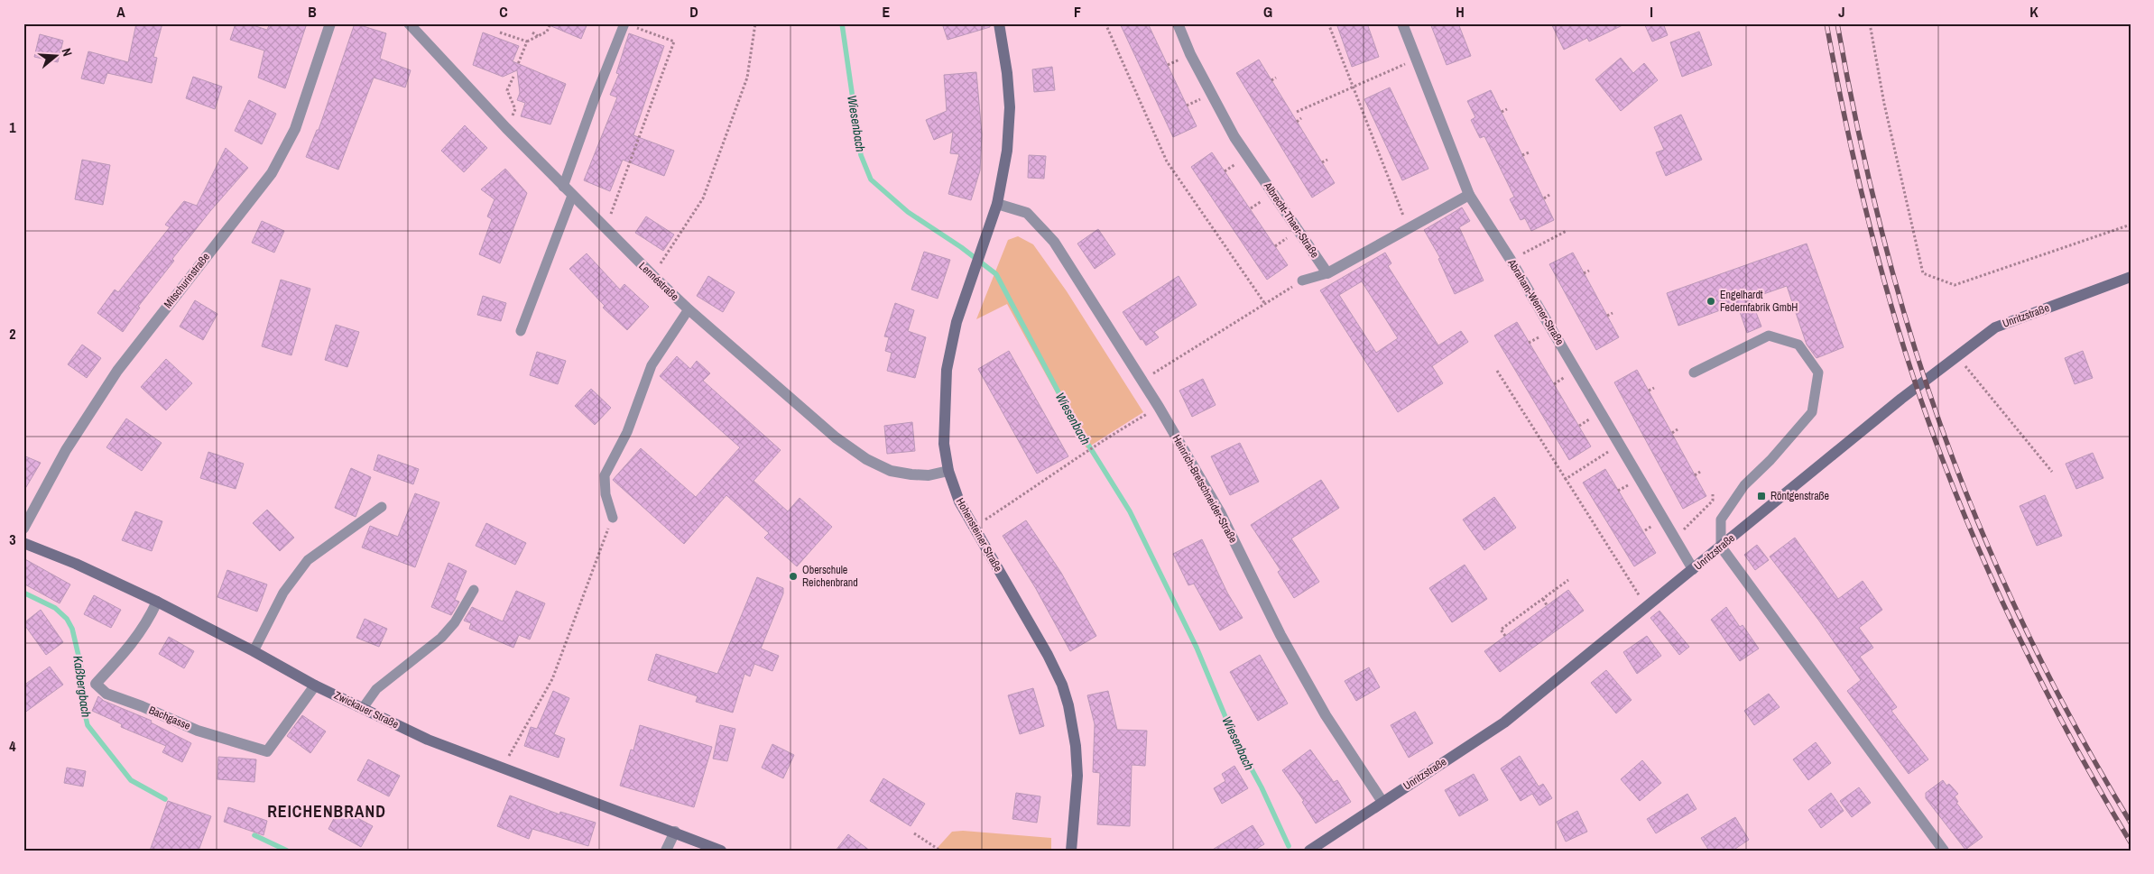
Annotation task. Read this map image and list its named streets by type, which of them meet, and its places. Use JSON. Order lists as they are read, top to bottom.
{
  "streets": {
    "main road": ["Unritzstraße", "Hohensteiner Straße", "Zwickauer Straße"],
    "street": [
      "Albrecht-Thaer-Straße",
      "Mitschurinstraße",
      "Lennéstraße",
      "Abraham-Werner-Straße",
      "Heinrich-Bretschneider-Straße",
      "Bachgasse"
    ]
  },
  "crossings": [
    ["Lennéstraße", "Hohensteiner Straße"],
    ["Abraham-Werner-Straße", "Unritzstraße"],
    ["Unritzstraße", "Heinrich-Bretschneider-Straße"],
    ["Heinrich-Bretschneider-Straße", "Hohensteiner Straße"],
    ["Zwickauer Straße", "Bachgasse"]
  ],
  "districts": ["REICHENBRAND"],
  "water": ["Wiesenbach", "Kaßbergbach"],
  "places": {
    "other": ["Engelhardt Federnfabrik GmbH", "Oberschule Reichenbrand"],
    "transit": ["Röntgenstraße"]
  },
  "north": "right",
  "grid": {
    "columns": [
      "A",
      "B",
      "C",
      "D",
      "E",
      "F",
      "G",
      "H",
      "I",
      "J",
      "K"
    ],
    "rows": [
      "1",
      "2",
      "3",
      "4"
    ]
  }
}
